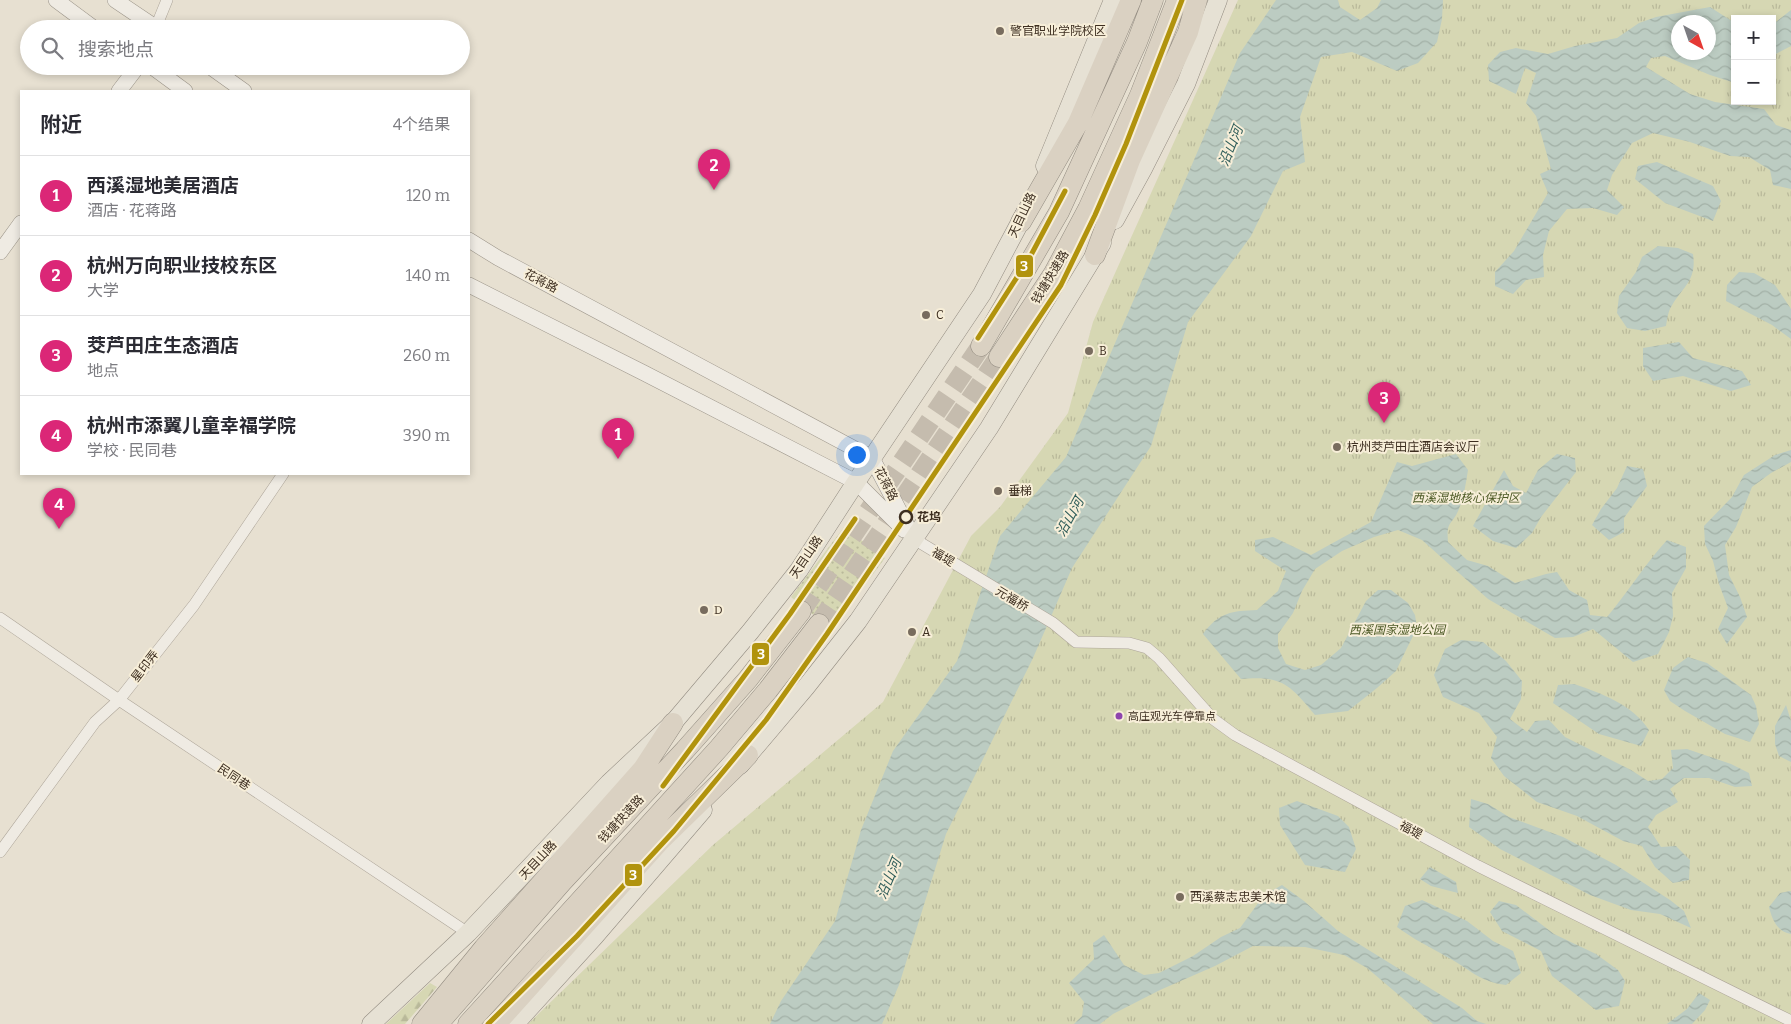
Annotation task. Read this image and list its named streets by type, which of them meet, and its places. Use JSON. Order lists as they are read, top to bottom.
{
  "streets": {
    "highway": ["钱塘快速路"],
    "main road": ["天目山路"],
    "street": [
      "花蒋路",
      "福堤",
      "元福桥",
      "星印弄",
      "民同巷"
    ]
  },
  "crossings": [
    ["天目山路", "花蒋路"],
    ["天目山路", "民同巷"],
    ["花蒋路", "福堤"],
    ["福堤", "元福桥"],
    ["星印弄", "民同巷"]
  ],
  "water": ["沿山河"],
  "parks": ["西溪湿地核心保护区", "西溪国家湿地公园"],
  "places": [
    "警官职业学院校区",
    "C",
    "B",
    "杭州茭芦田庄酒店会议厅",
    "垂梯",
    "花坞",
    "D",
    "A",
    "高庄观光车停靠点",
    "西溪蔡志忠美术馆"
  ],
  "lines": ["transit line 3"],
  "north": "bottom right",
  "page": {
    "map_buttons": ["+", "−"],
    "search": "搜索地点",
    "heading": ["附近", "4个结果"],
    "pins": [
      "2",
      "3",
      "1",
      "4"
    ],
    "list": [
      {
        "mark": "1",
        "name": "西溪湿地美居酒店",
        "note": "酒店 · 花蒋路",
        "value": "120 m"
      },
      {
        "mark": "2",
        "name": "杭州万向职业技校东区",
        "note": "大学",
        "value": "140 m"
      },
      {
        "mark": "3",
        "name": "茭芦田庄生态酒店",
        "note": "地点",
        "value": "260 m"
      },
      {
        "mark": "4",
        "name": "杭州市添翼儿童幸福学院",
        "note": "学校 · 民同巷",
        "value": "390 m"
      }
    ]
  }
}
